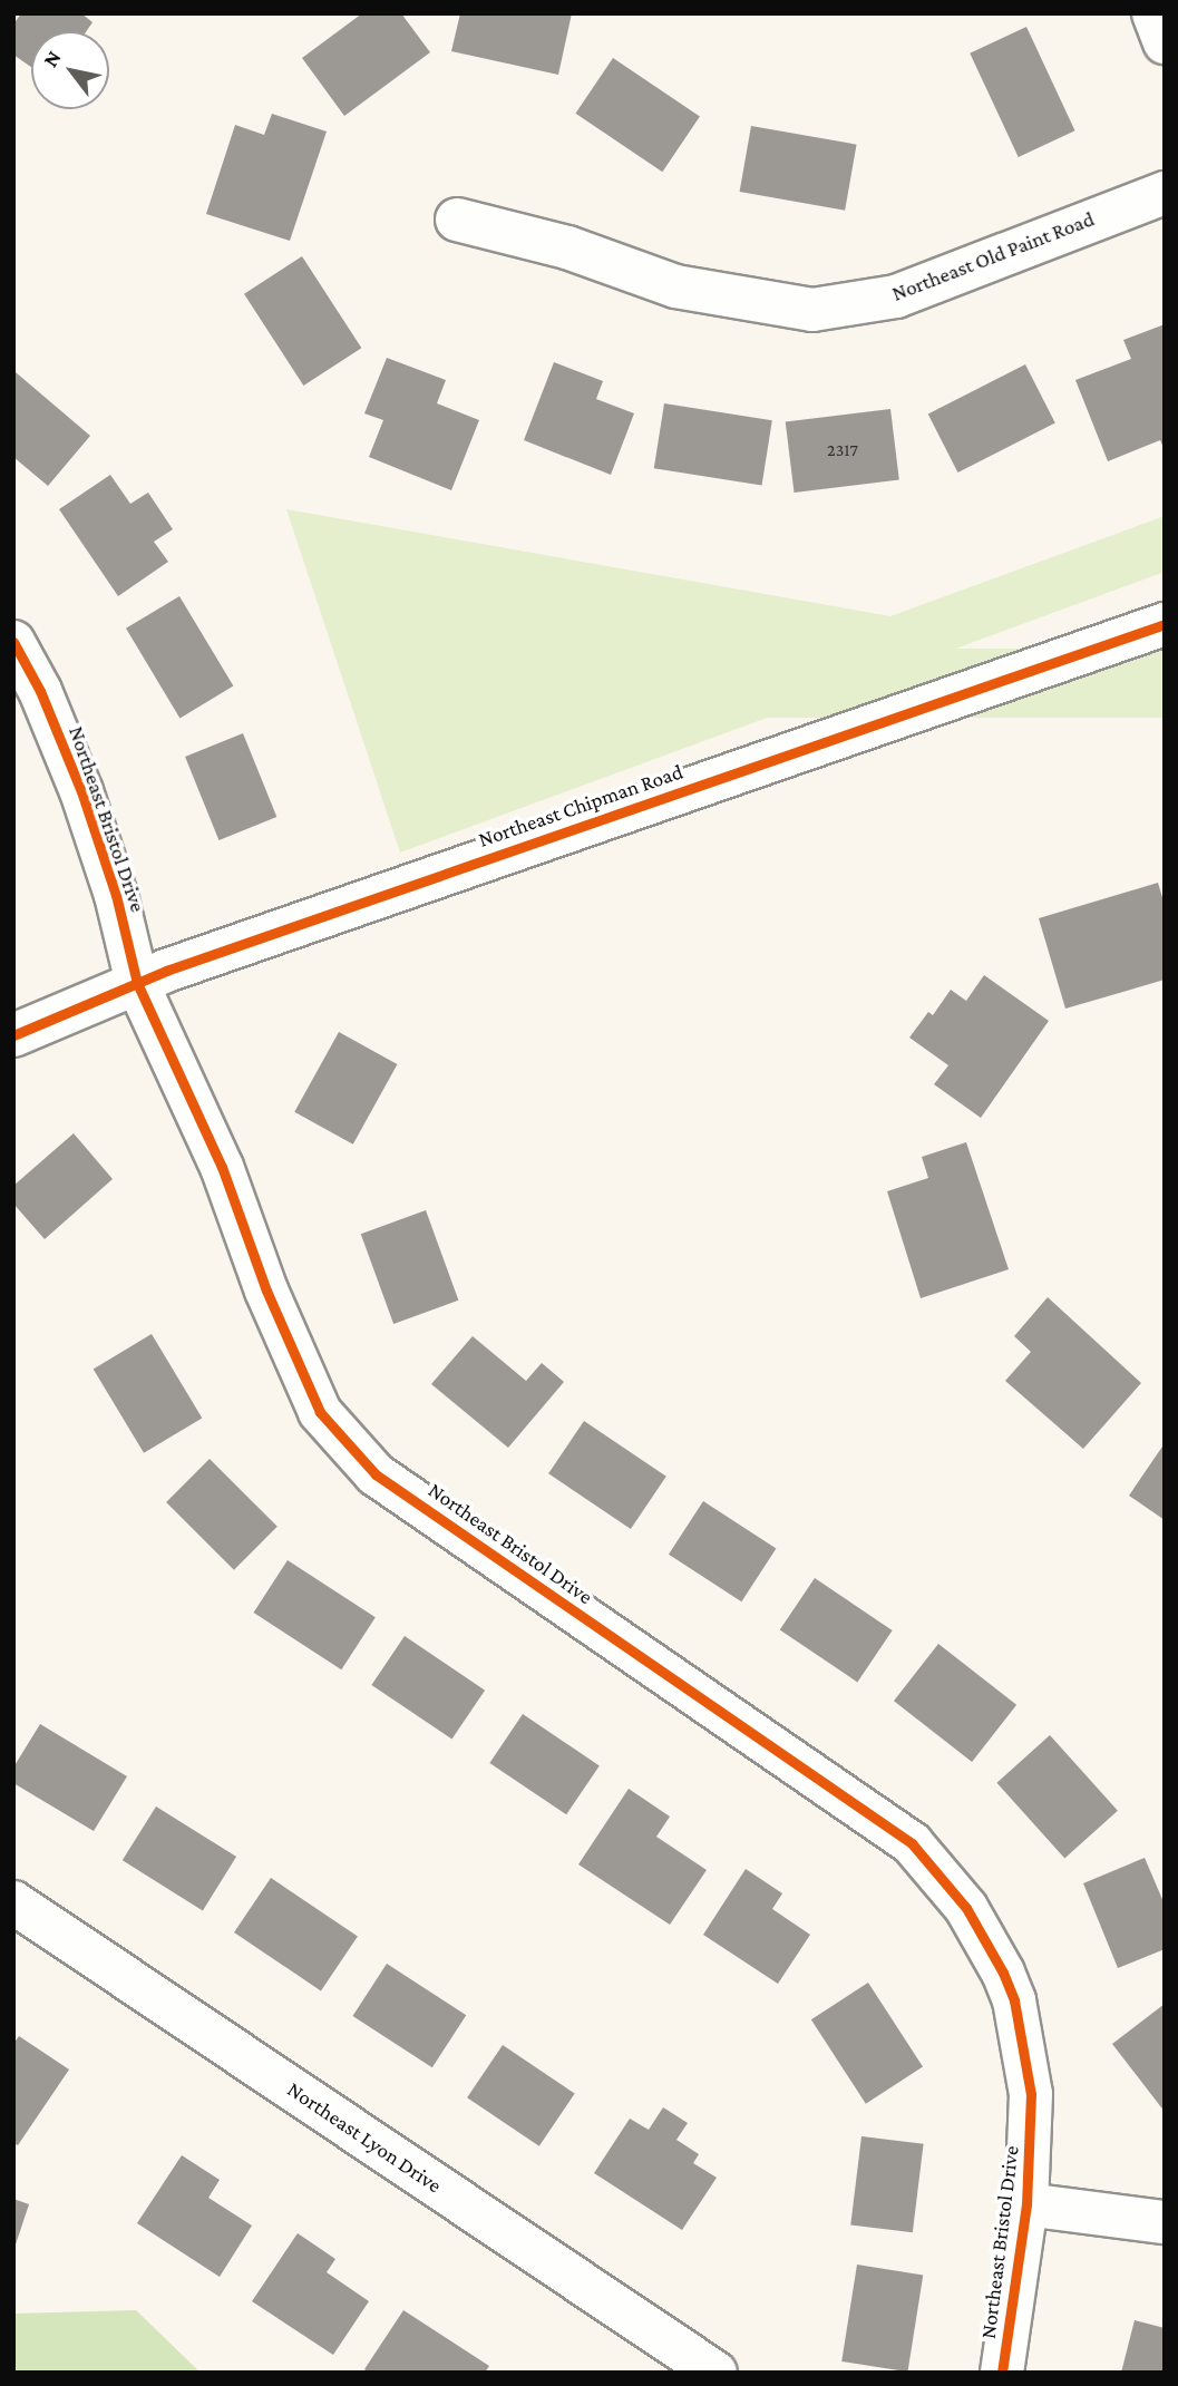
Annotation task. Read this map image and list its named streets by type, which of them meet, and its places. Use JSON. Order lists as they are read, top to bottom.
{
  "streets": {
    "street": [
      "Northeast Old Paint Road",
      "Northeast Chipman Road",
      "Northeast Bristol Drive",
      "Northeast Lyon Drive"
    ]
  },
  "crossings": [
    ["Northeast Chipman Road", "Northeast Bristol Drive"]
  ],
  "house_numbers": ["2317"],
  "north": "top left"
}
